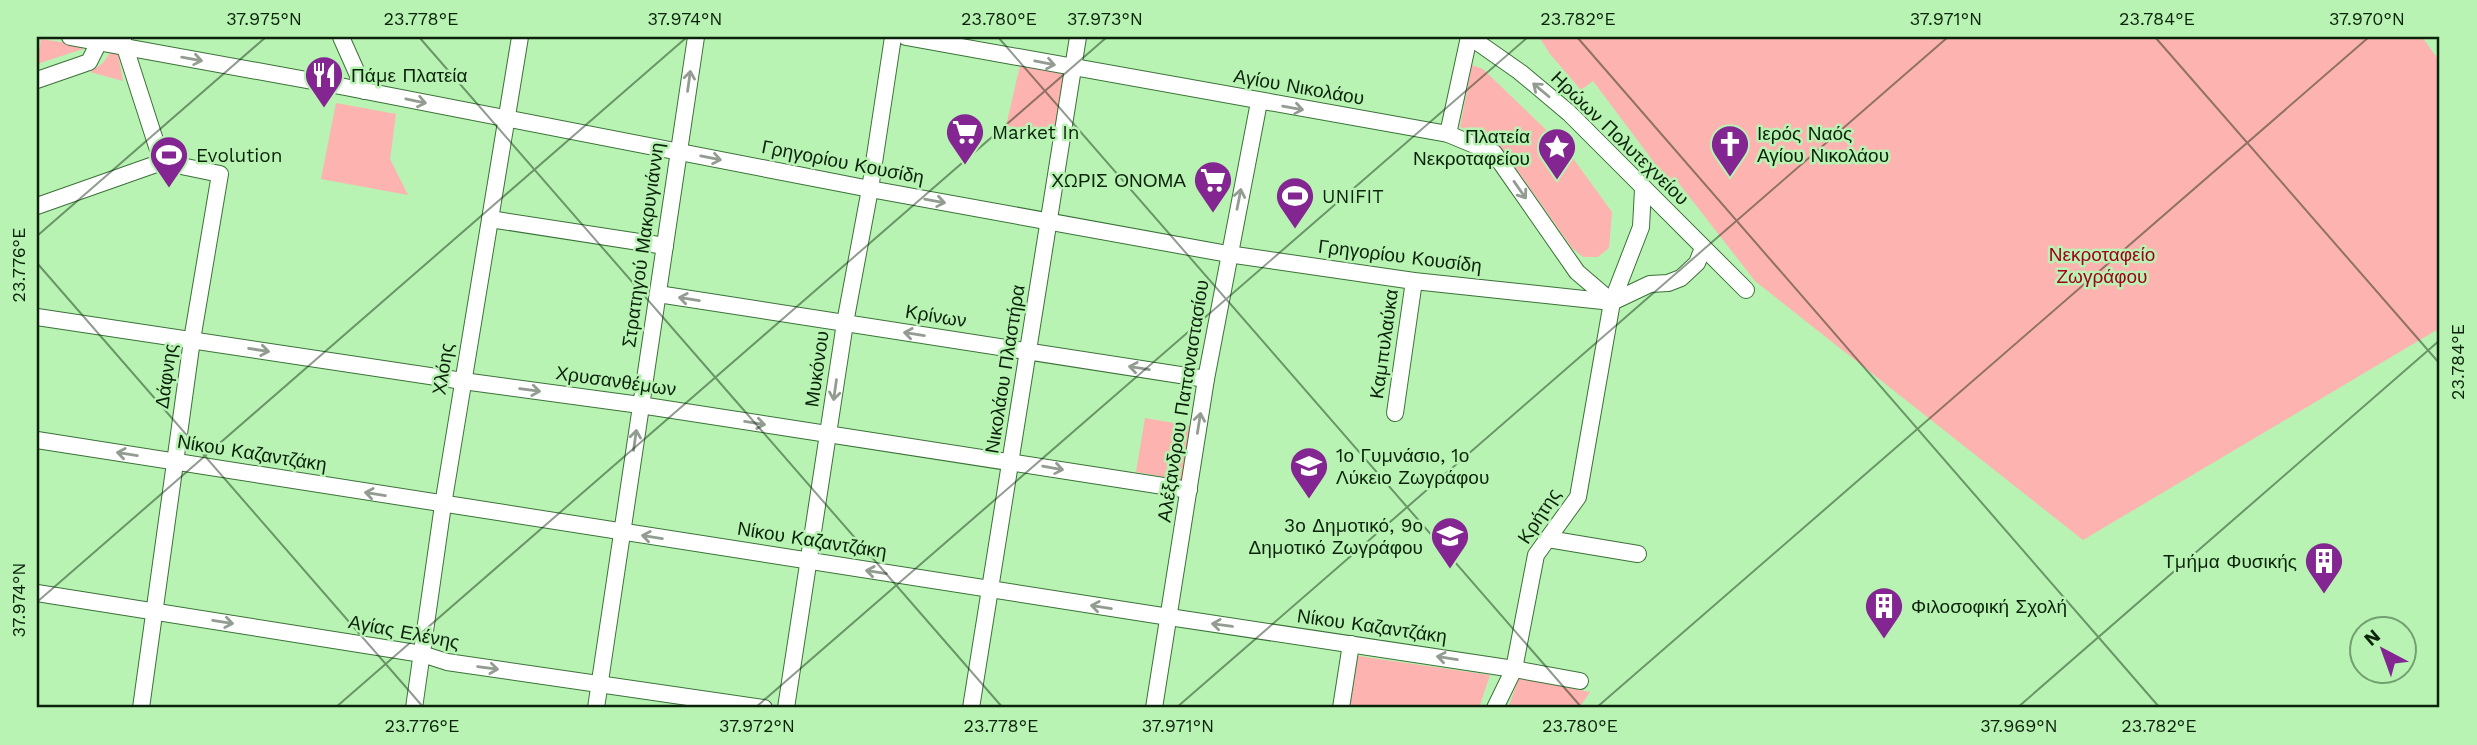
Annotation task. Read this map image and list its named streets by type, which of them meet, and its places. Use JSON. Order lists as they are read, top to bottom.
{
  "streets": {
    "street": [
      "Αγίου Νικολάου",
      "Ηρώων Πολυτεχνείου",
      "Γρηγορίου Κουσίδη",
      "Στρατηγού Μακρυγιάννη",
      "Κρίνων",
      "Καμπυλαύκα",
      "Χλόης",
      "Μυκόνου",
      "Νικολάου Πλαστήρα",
      "Δάφνης",
      "Χρυσανθέμων",
      "Αλέξανδρου Παπαναστασίου",
      "Νίκου Καζαντζάκη",
      "Κρήτης",
      "Αγίας Ελένης"
    ]
  },
  "crossings": [
    ["Αγίου Νικολάου", "Γρηγορίου Κουσίδη"],
    ["Αγίου Νικολάου", "Νικολάου Πλαστήρα"],
    ["Αγίου Νικολάου", "Αλέξανδρου Παπαναστασίου"],
    ["Αγίου Νικολάου", "Κρήτης"],
    ["Γρηγορίου Κουσίδη", "Στρατηγού Μακρυγιάννη"],
    ["Γρηγορίου Κουσίδη", "Καμπυλαύκα"],
    ["Γρηγορίου Κουσίδη", "Χλόης"],
    ["Γρηγορίου Κουσίδη", "Μυκόνου"],
    ["Γρηγορίου Κουσίδη", "Νικολάου Πλαστήρα"],
    ["Γρηγορίου Κουσίδη", "Αλέξανδρου Παπαναστασίου"],
    ["Γρηγορίου Κουσίδη", "Κρήτης"],
    ["Στρατηγού Μακρυγιάννη", "Κρίνων"],
    ["Στρατηγού Μακρυγιάννη", "Χρυσανθέμων"],
    ["Στρατηγού Μακρυγιάννη", "Νίκου Καζαντζάκη"],
    ["Στρατηγού Μακρυγιάννη", "Αγίας Ελένης"],
    ["Κρίνων", "Μυκόνου"],
    ["Κρίνων", "Νικολάου Πλαστήρα"],
    ["Κρίνων", "Αλέξανδρου Παπαναστασίου"],
    ["Χλόης", "Χρυσανθέμων"],
    ["Χλόης", "Νίκου Καζαντζάκη"],
    ["Χλόης", "Αγίας Ελένης"],
    ["Μυκόνου", "Χρυσανθέμων"],
    ["Μυκόνου", "Νίκου Καζαντζάκη"],
    ["Νικολάου Πλαστήρα", "Χρυσανθέμων"],
    ["Νικολάου Πλαστήρα", "Νίκου Καζαντζάκη"],
    ["Δάφνης", "Χρυσανθέμων"],
    ["Δάφνης", "Νίκου Καζαντζάκη"],
    ["Δάφνης", "Αγίας Ελένης"],
    ["Χρυσανθέμων", "Αλέξανδρου Παπαναστασίου"],
    ["Αλέξανδρου Παπαναστασίου", "Νίκου Καζαντζάκη"],
    ["Νίκου Καζαντζάκη", "Κρήτης"]
  ],
  "one_way": [
    "Αγίου Νικολάου",
    "Ηρώων Πολυτεχνείου",
    "Γρηγορίου Κουσίδη",
    "Στρατηγού Μακρυγιάννη",
    "Κρίνων",
    "Χρυσανθέμων",
    "Αλέξανδρου Παπαναστασίου",
    "Νίκου Καζαντζάκη",
    "Αγίας Ελένης"
  ],
  "parks": ["Νεκροταφείο Ζωγράφου"],
  "places": {
    "restaurant": ["Πάμε Πλατεία"],
    "supermarket": ["Market In", "ΧΩΡΙΣ ΟΝΟΜΑ"],
    "church": ["Ιερός Ναός Αγίου Νικολάου"],
    "place": ["Πλατεία Νεκροταφείου"],
    "sports": ["Evolution", "UNIFIT"],
    "school or university": ["1ο Γυμνάσιο, 1ο Λύκειο Ζωγράφου", "3ο Δημοτικό, 9ο Δημοτικό Ζωγράφου"],
    "building": ["Τμήμα Φυσικής", "Φιλοσοφική Σχολή"]
  },
  "north": "top left",
  "coordinates": [
    "37.975°N",
    "23.778°E",
    "37.974°N",
    "23.780°E",
    "37.973°N",
    "23.782°E",
    "37.971°N",
    "23.784°E",
    "37.970°N",
    "23.776°E",
    "37.972°N",
    "37.969°N"
  ]
}
